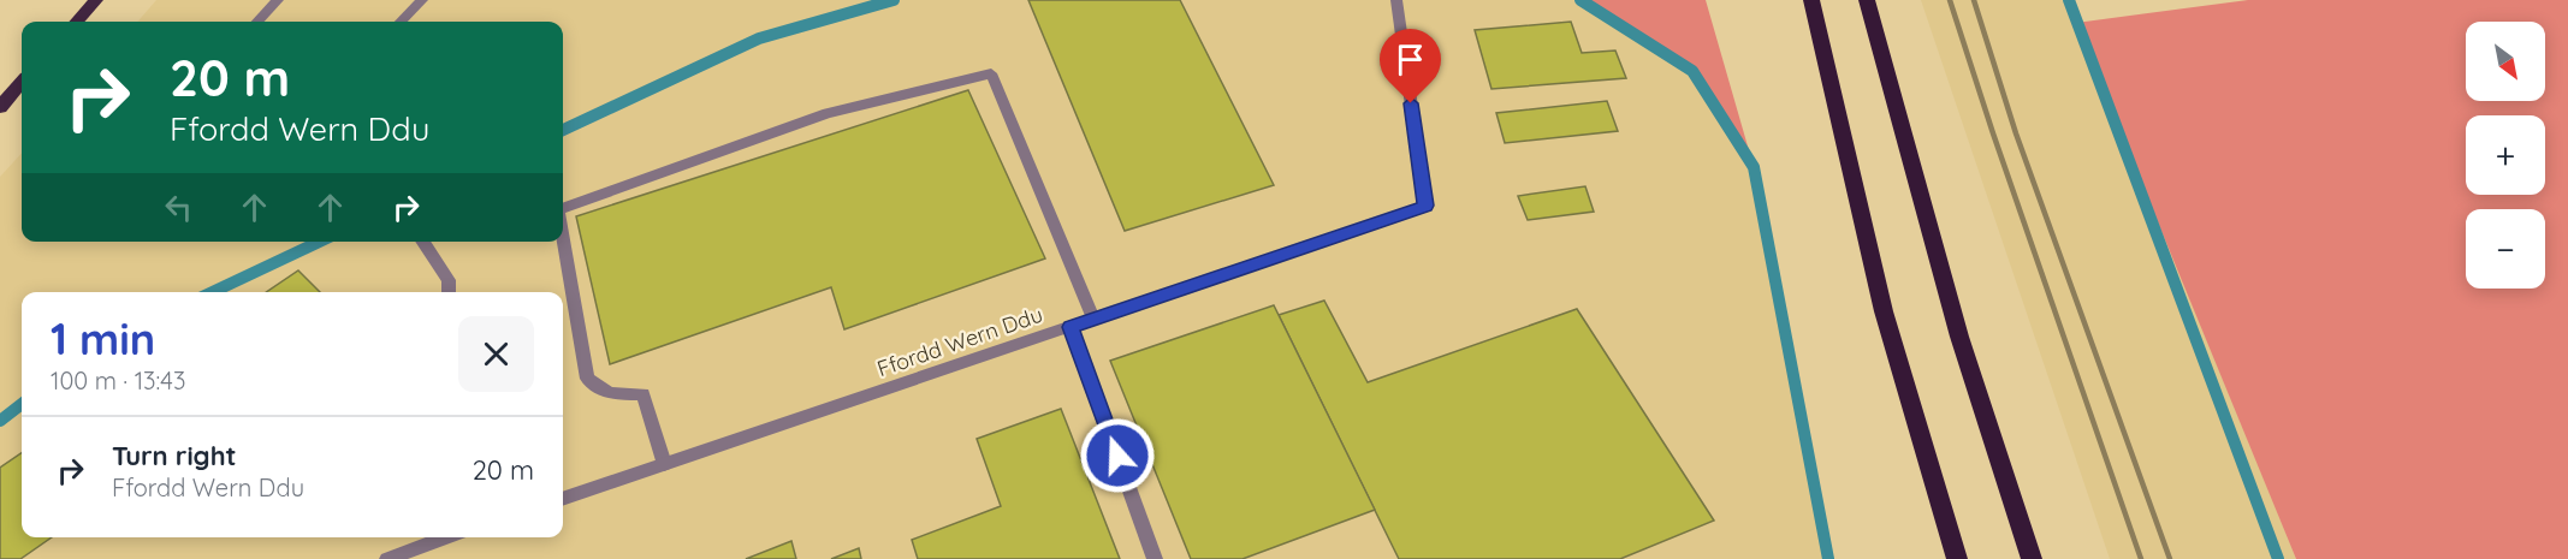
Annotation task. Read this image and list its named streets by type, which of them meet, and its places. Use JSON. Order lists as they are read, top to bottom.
{
  "streets": {
    "street": ["Ffordd Wern Ddu"]
  },
  "north": "bottom right",
  "page": {
    "map_buttons": ["+", "−"],
    "turn": ["20 m", "Ffordd Wern Ddu"],
    "heading": ["1 min", "100 m · 13:43"],
    "list": [
      {
        "name": "Turn right",
        "note": "Ffordd Wern Ddu",
        "value": "20 m"
      }
    ]
  }
}
